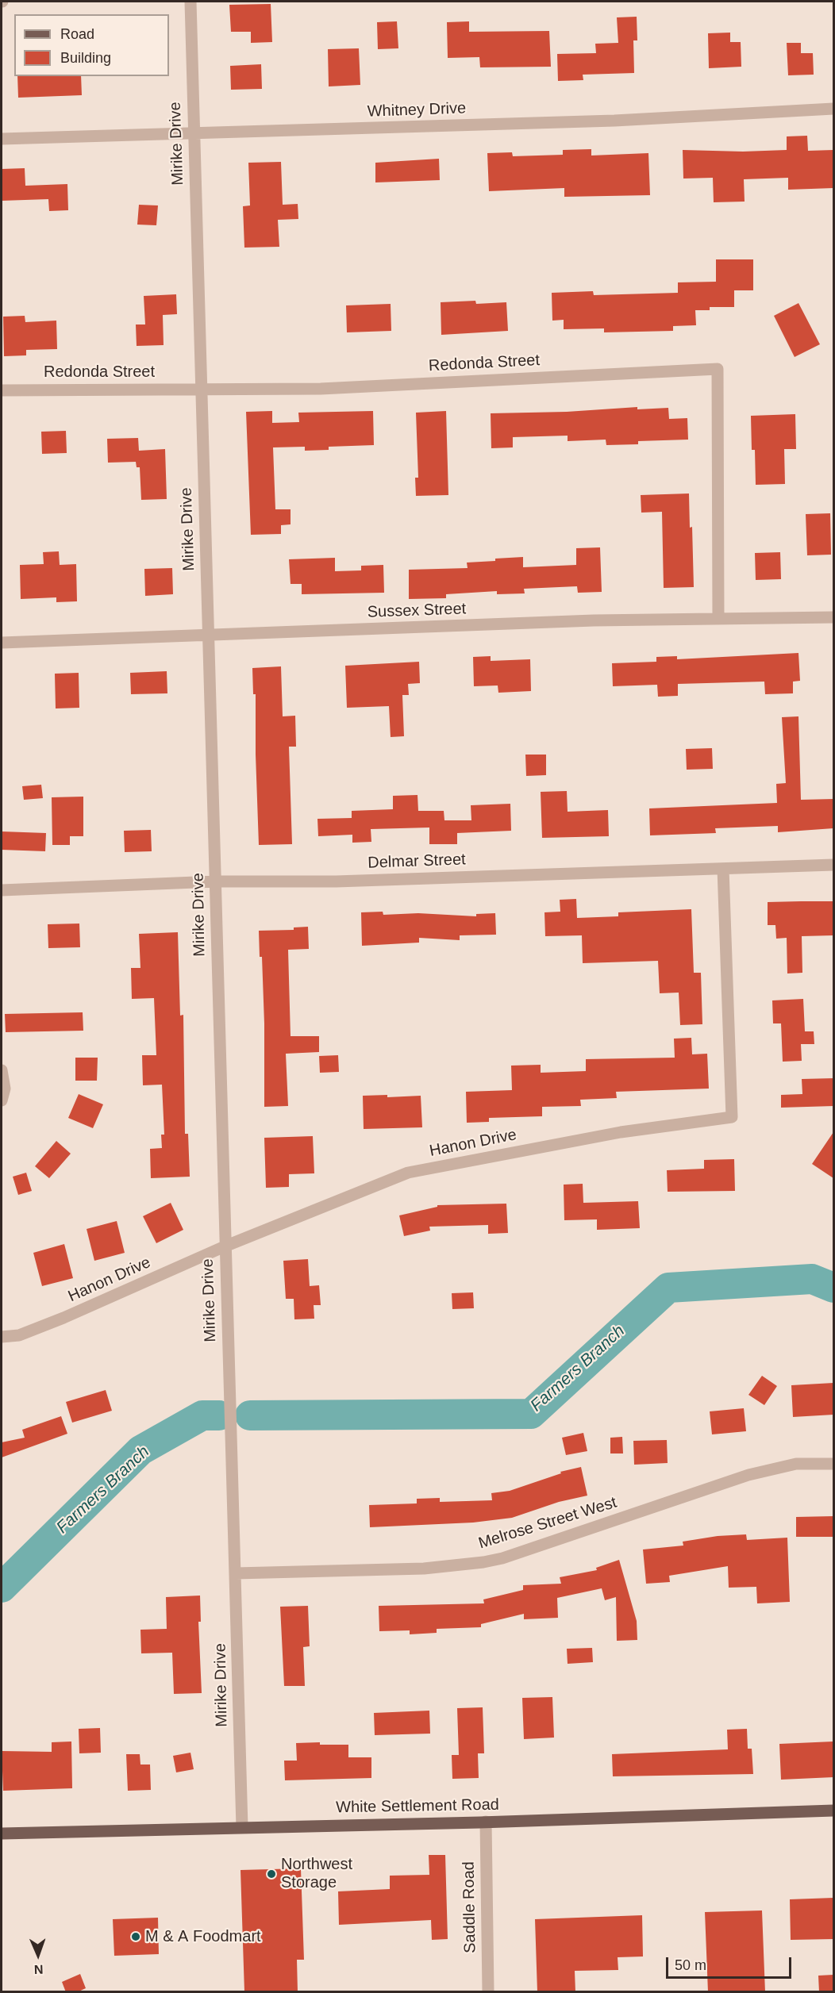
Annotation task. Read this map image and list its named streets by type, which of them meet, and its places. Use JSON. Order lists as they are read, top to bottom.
{
  "streets": {
    "main road": ["White Settlement Road"],
    "street": [
      "Whitney Drive",
      "Mirike Drive",
      "Redonda Street",
      "Sussex Street",
      "Delmar Street",
      "Hanon Drive",
      "Melrose Street West",
      "Saddle Road"
    ]
  },
  "crossings": [
    ["Whitney Drive", "Mirike Drive"],
    ["Mirike Drive", "Redonda Street"],
    ["Mirike Drive", "Sussex Street"],
    ["Mirike Drive", "Delmar Street"],
    ["Mirike Drive", "Hanon Drive"],
    ["Mirike Drive", "Melrose Street West"],
    ["Mirike Drive", "White Settlement Road"],
    ["Redonda Street", "Sussex Street"],
    ["Delmar Street", "Hanon Drive"],
    ["White Settlement Road", "Saddle Road"]
  ],
  "water": ["Farmers Branch"],
  "places": ["Northwest Storage", "M & A Foodmart"],
  "legend": ["Road", "Building"],
  "scale_bar": "50 m",
  "north": "bottom"
}
